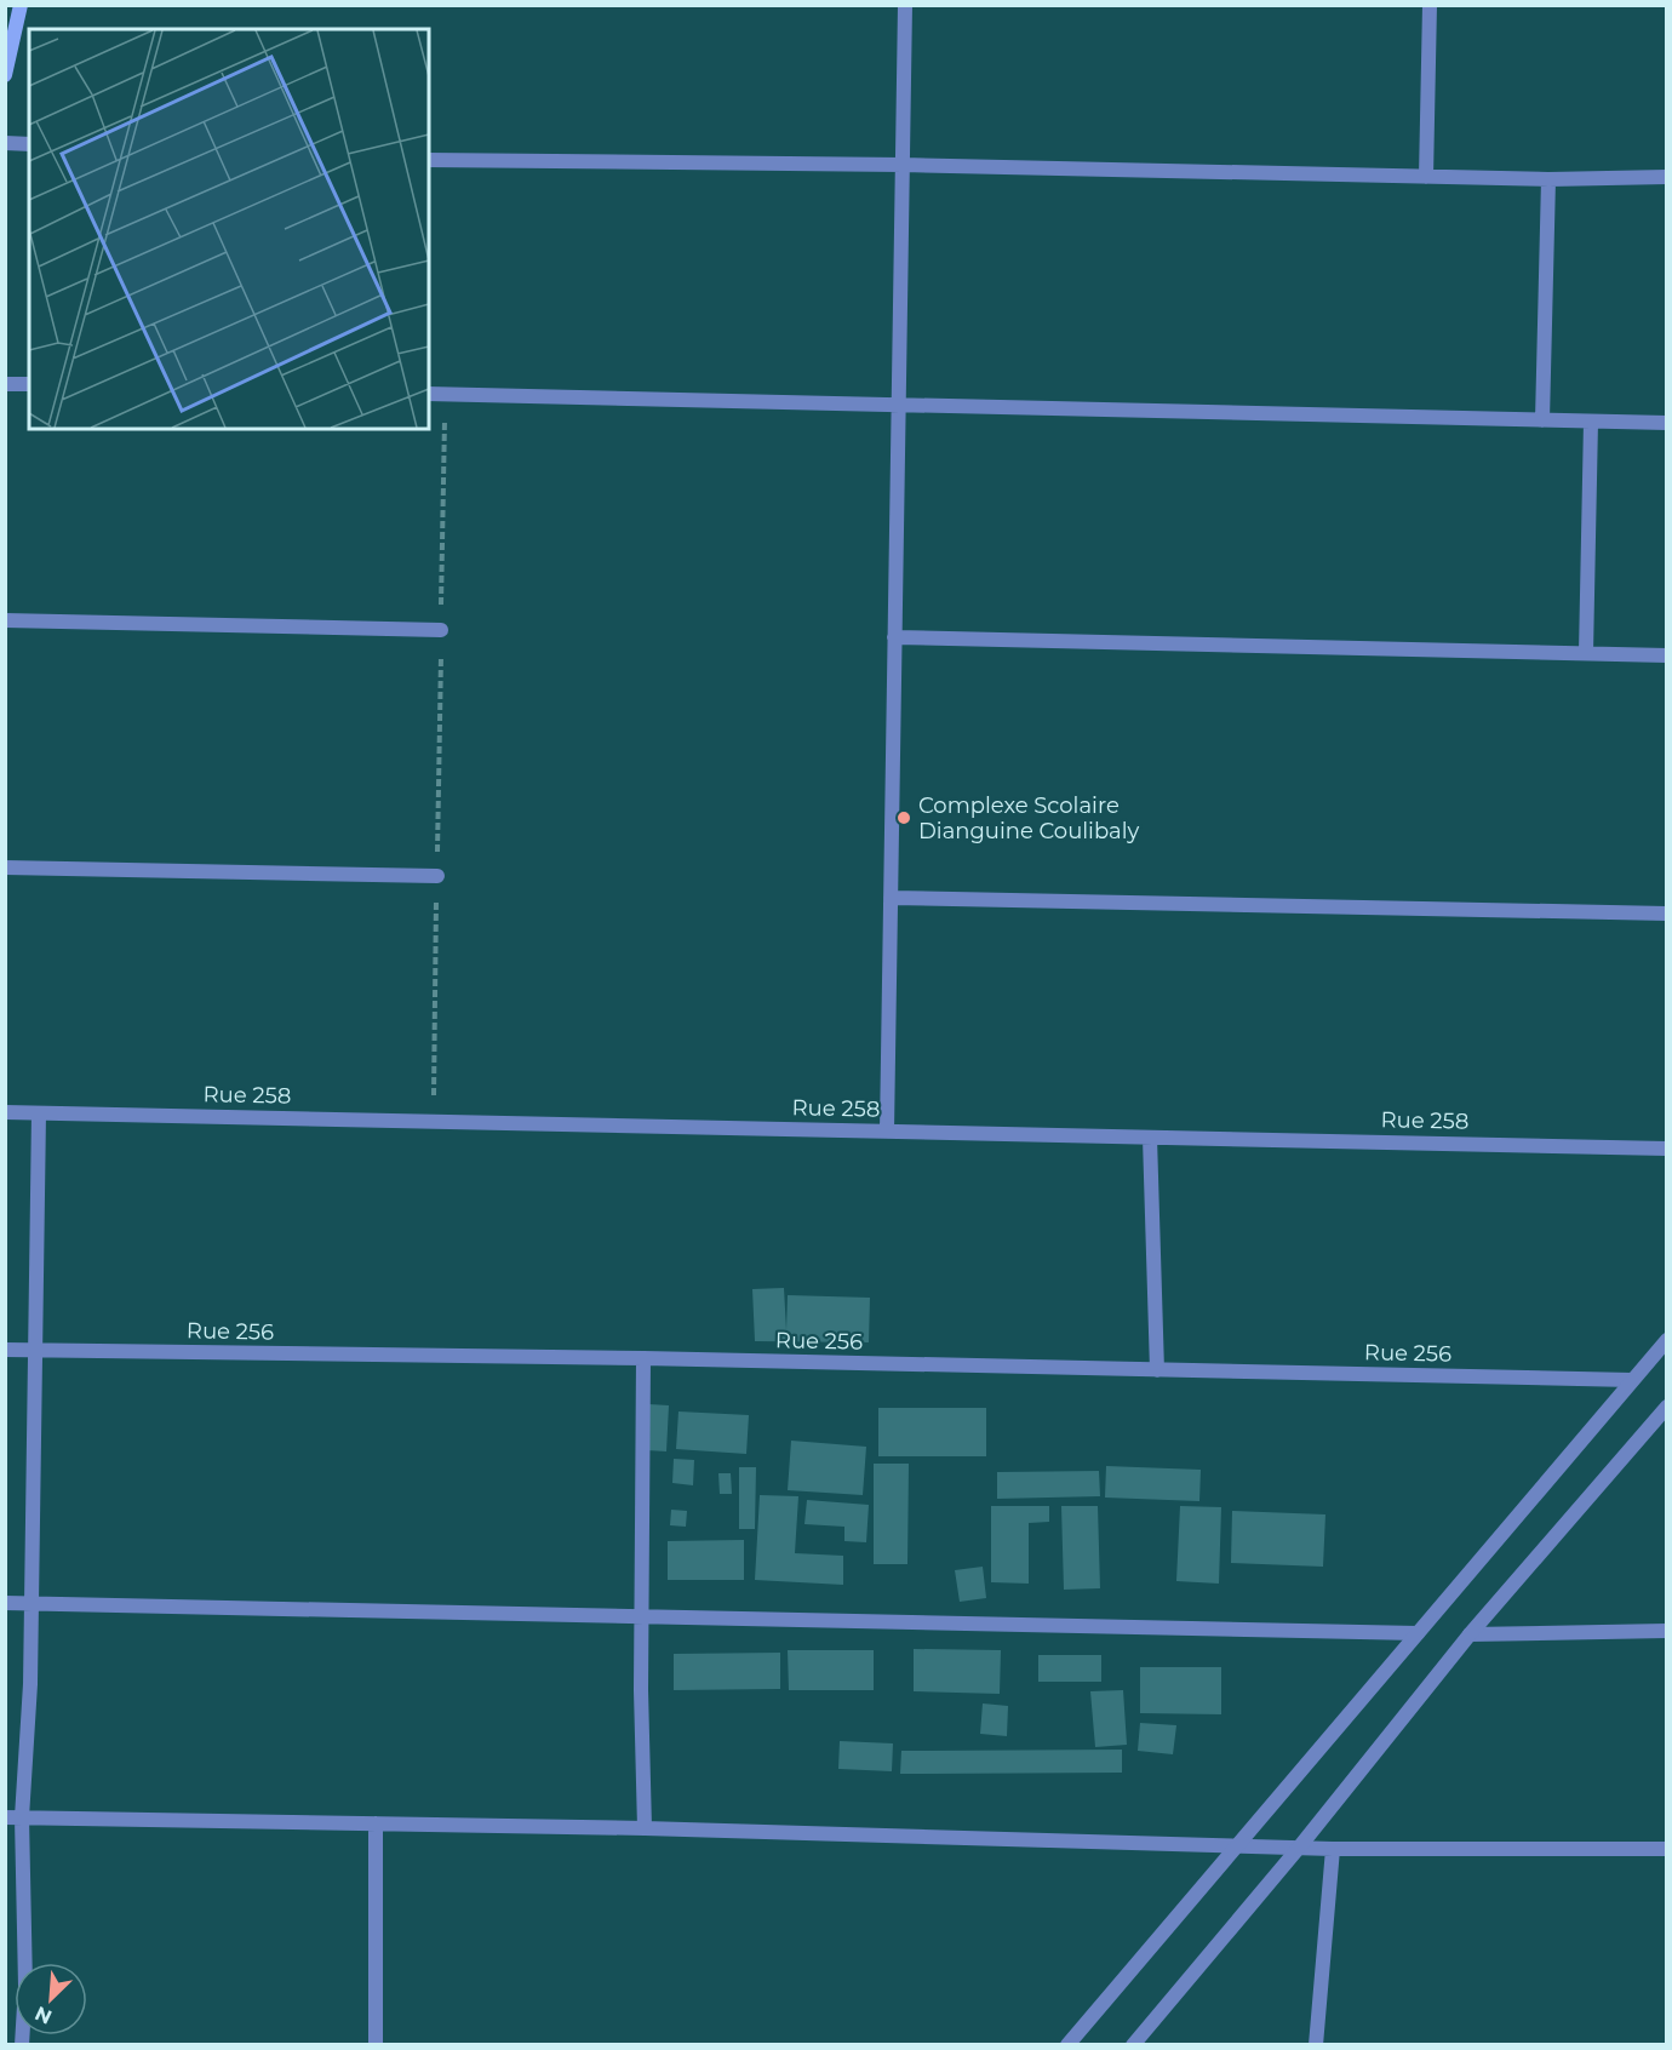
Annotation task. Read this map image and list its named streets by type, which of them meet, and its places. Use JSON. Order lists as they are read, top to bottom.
{
  "streets": {
    "street": ["Rue 258", "Rue 256"]
  },
  "places": ["Complexe Scolaire Dianguine Coulibaly"],
  "north": "bottom left"
}
